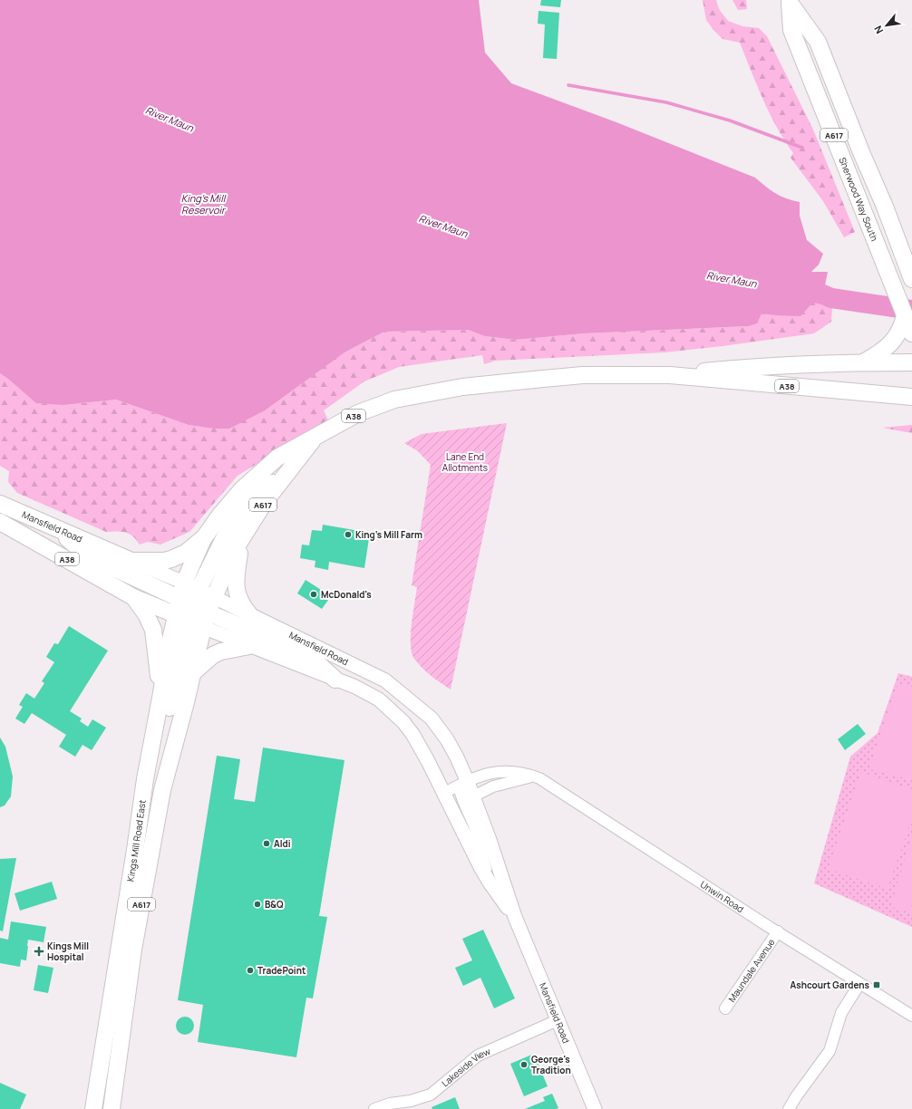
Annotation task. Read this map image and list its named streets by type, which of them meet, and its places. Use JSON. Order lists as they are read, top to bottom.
{
  "streets": {
    "highway": [
      "A617",
      "Sherwood Way South",
      "A38",
      "Mansfield Road",
      "Kings Mill Road East"
    ],
    "street": ["Unwin Road", "Maundale Avenue", "Lakeside View"]
  },
  "crossings": [
    ["A617", "A38"],
    ["A617", "Mansfield Road"],
    ["A617", "Kings Mill Road East"],
    ["Mansfield Road", "Kings Mill Road East"],
    ["Mansfield Road", "Unwin Road"],
    ["Mansfield Road", "Lakeside View"],
    ["Unwin Road", "Maundale Avenue"]
  ],
  "water": ["River Maun", "King's Mill Reservoir"],
  "parks": ["Lane End Allotments"],
  "places": {
    "other": [
      "King's Mill Farm",
      "McDonald's",
      "Aldi",
      "B&Q",
      "TradePoint",
      "George's Tradition"
    ],
    "health": ["Kings Mill Hospital"],
    "transit": ["Ashcourt Gardens"]
  },
  "north": "bottom left"
}
